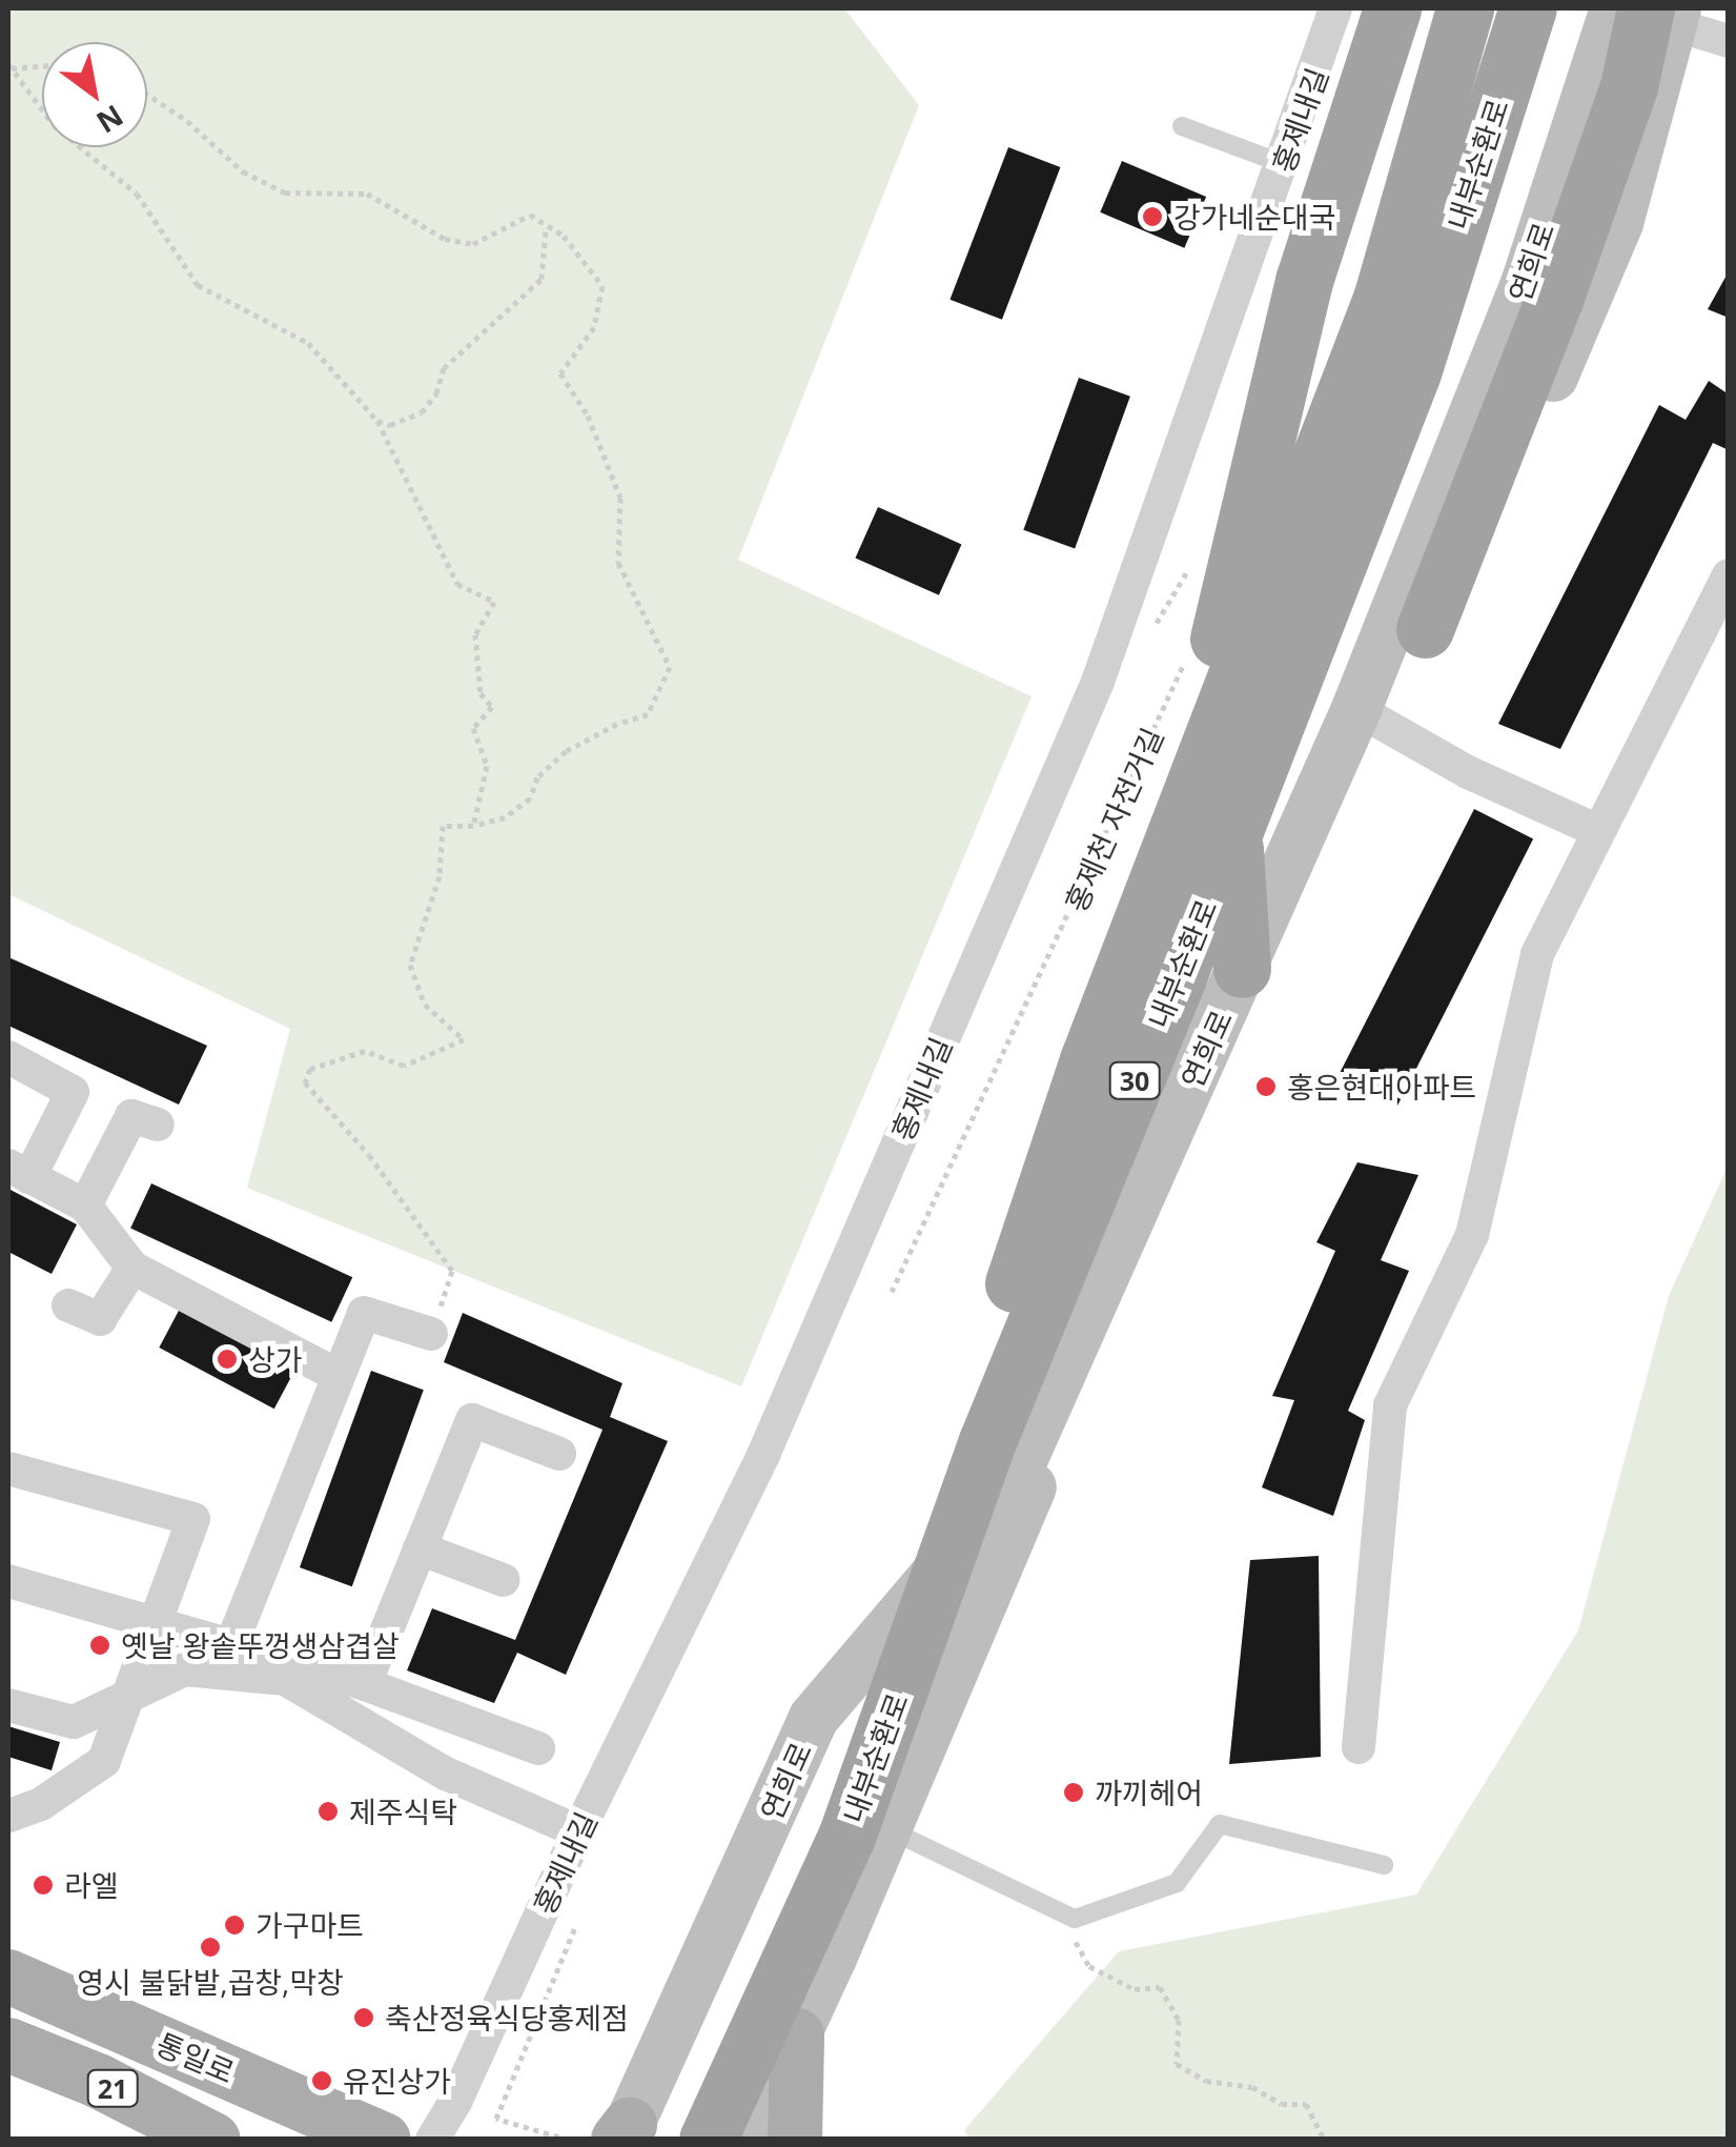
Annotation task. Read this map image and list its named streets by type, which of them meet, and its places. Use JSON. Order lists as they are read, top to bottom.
{
  "streets": {
    "highway": ["내부순환로", "30"],
    "main road": ["연희로", "통일로", "21"],
    "street": ["홍제내길"],
    "path": ["홍제천 자전거길"]
  },
  "crossings": [
    ["내부순환로", "연희로"]
  ],
  "places": [
    "강가네순대국",
    "홍은현대아파트",
    "상가",
    "옛날 왕솥뚜껑생삼겹살",
    "까끼헤어",
    "제주식탁",
    "라엘",
    "가구마트",
    "영시 불닭발,곱창,막창",
    "축산정육식당홍제점",
    "유진상가"
  ],
  "north": "bottom right"
}
